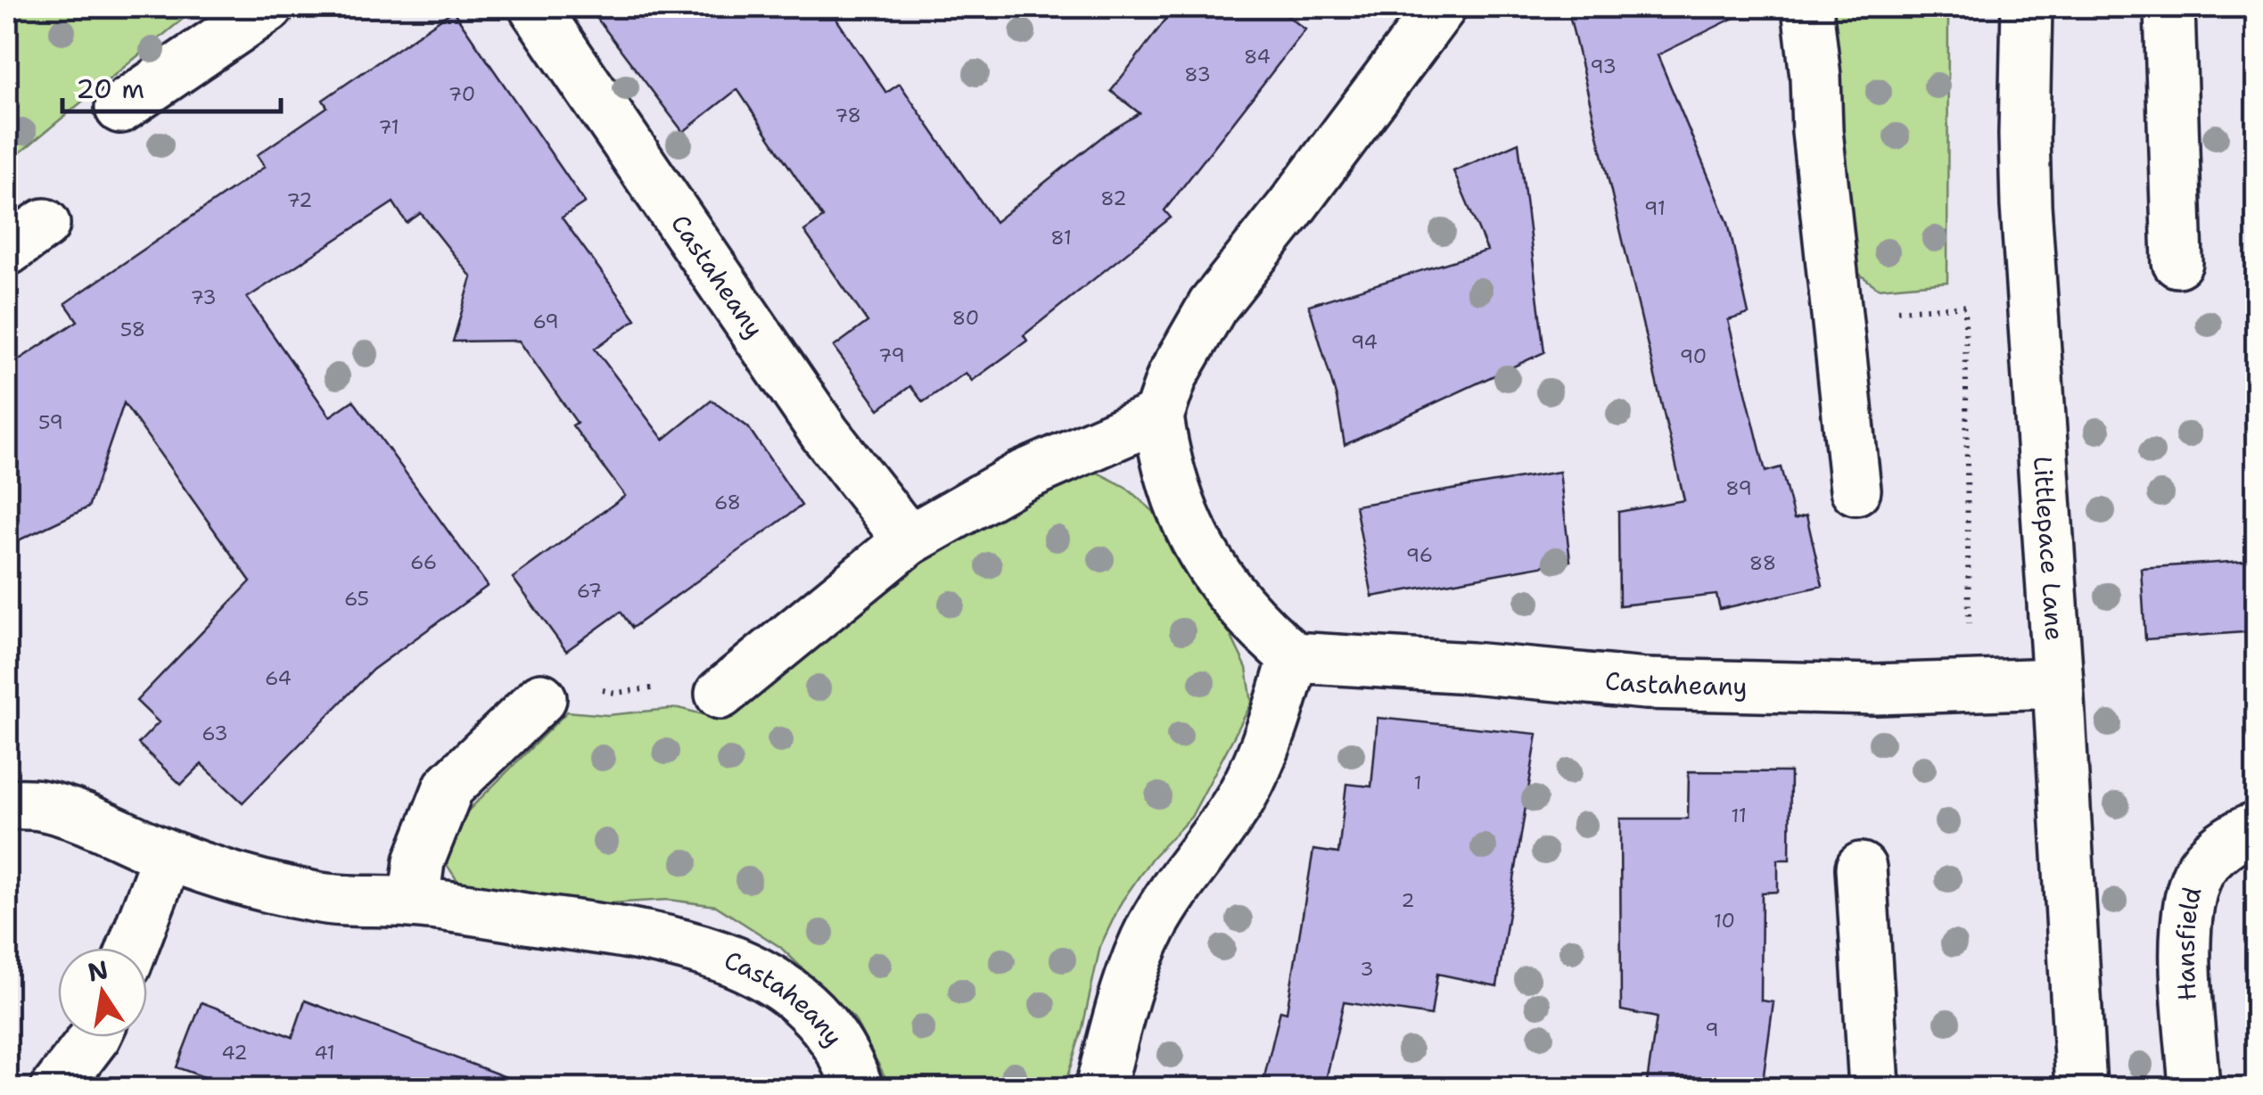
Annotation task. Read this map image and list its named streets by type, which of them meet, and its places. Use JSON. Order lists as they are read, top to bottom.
{
  "streets": {
    "street": ["Castaheany", "Littlepace Lane", "Hansfield"]
  },
  "crossings": [
    ["Castaheany", "Littlepace Lane"]
  ],
  "house_numbers": [
    "84",
    "93",
    "83",
    "70",
    "78",
    "71",
    "82",
    "72",
    "91",
    "81",
    "73",
    "80",
    "69",
    "58",
    "94",
    "79",
    "90",
    "59",
    "89",
    "68",
    "96",
    "66",
    "88",
    "67",
    "65",
    "64",
    "63",
    "1",
    "11",
    "2",
    "10",
    "3",
    "9",
    "42",
    "41"
  ],
  "scale_bar": "20 m",
  "north": "top"
}
